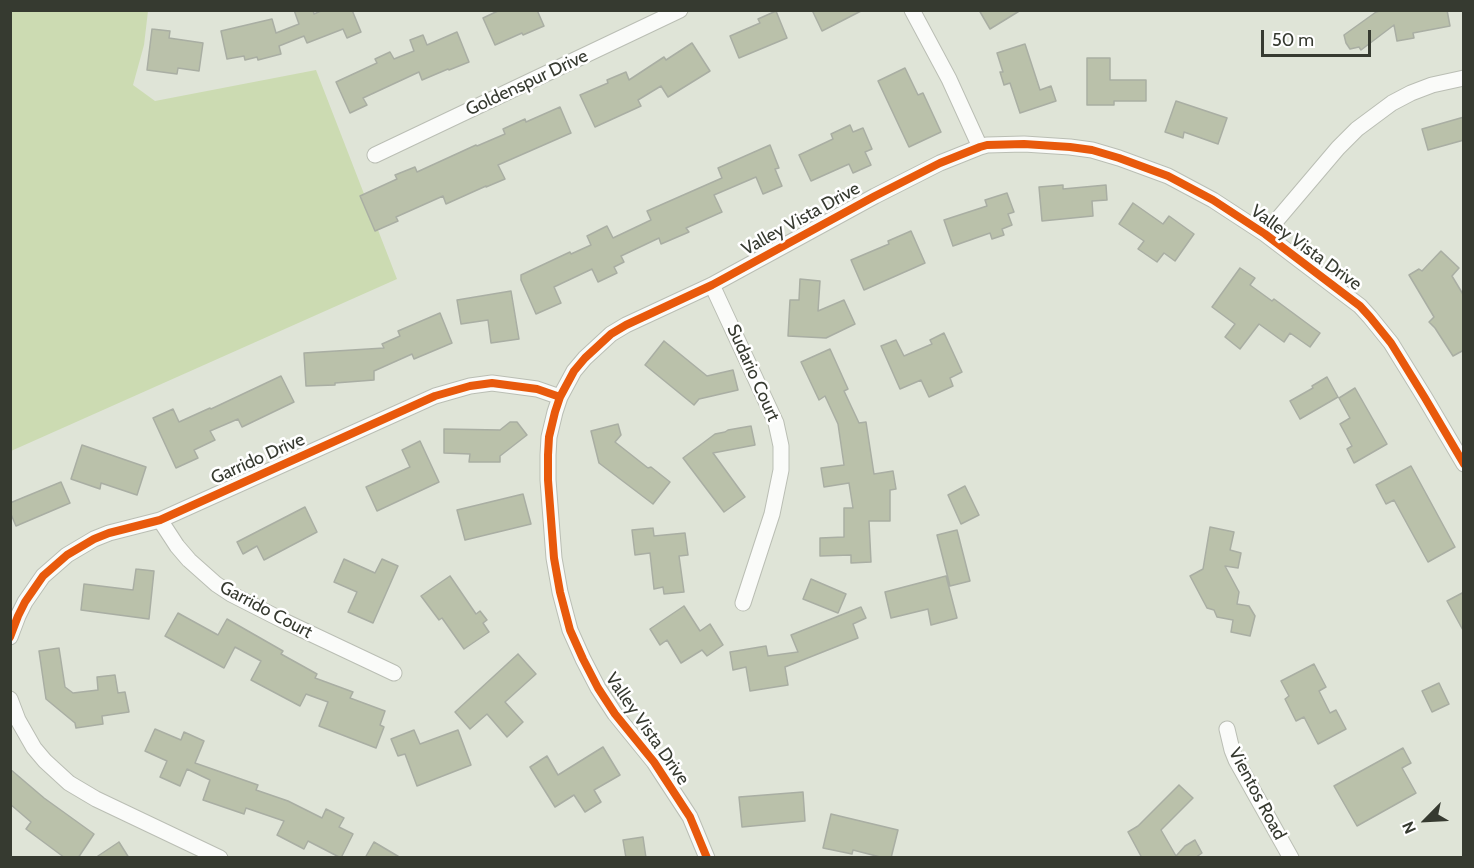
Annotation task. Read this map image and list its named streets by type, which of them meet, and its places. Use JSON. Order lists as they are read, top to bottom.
{
  "streets": {
    "street": [
      "Goldenspur Drive",
      "Valley Vista Drive",
      "Sudario Court",
      "Garrido Drive",
      "Garrido Court",
      "Vientos Road"
    ]
  },
  "crossings": [
    ["Valley Vista Drive", "Sudario Court"],
    ["Valley Vista Drive", "Garrido Drive"],
    ["Garrido Drive", "Garrido Court"]
  ],
  "scale_bar": "50 m",
  "north": "bottom left"
}
